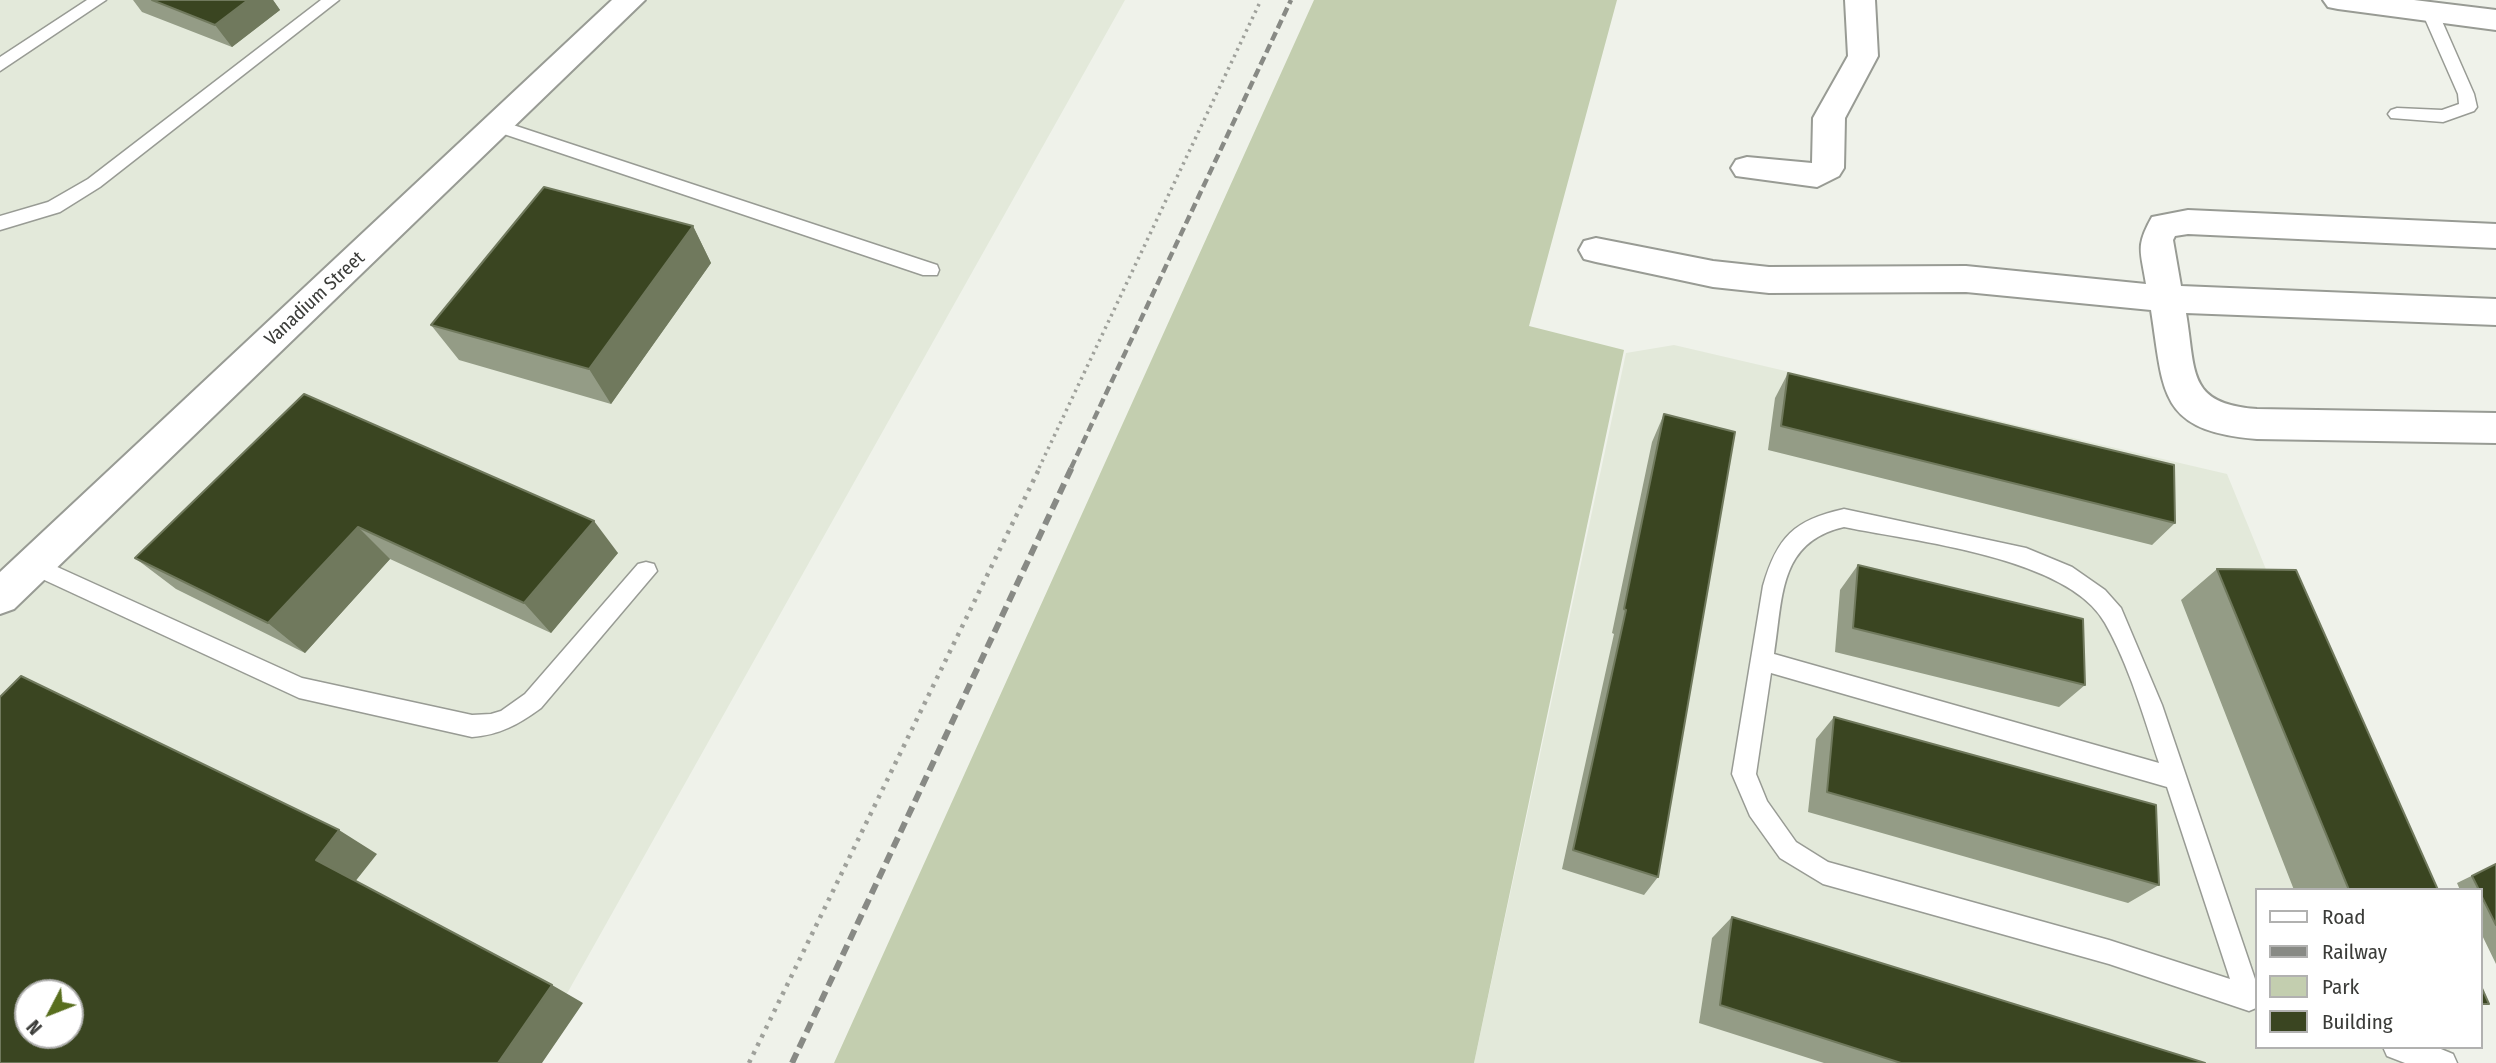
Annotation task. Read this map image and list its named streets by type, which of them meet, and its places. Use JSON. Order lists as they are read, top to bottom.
{
  "streets": {
    "street": ["Vanadium Street"]
  },
  "legend": [
    "Road",
    "Railway",
    "Park",
    "Building"
  ],
  "north": "bottom left"
}
